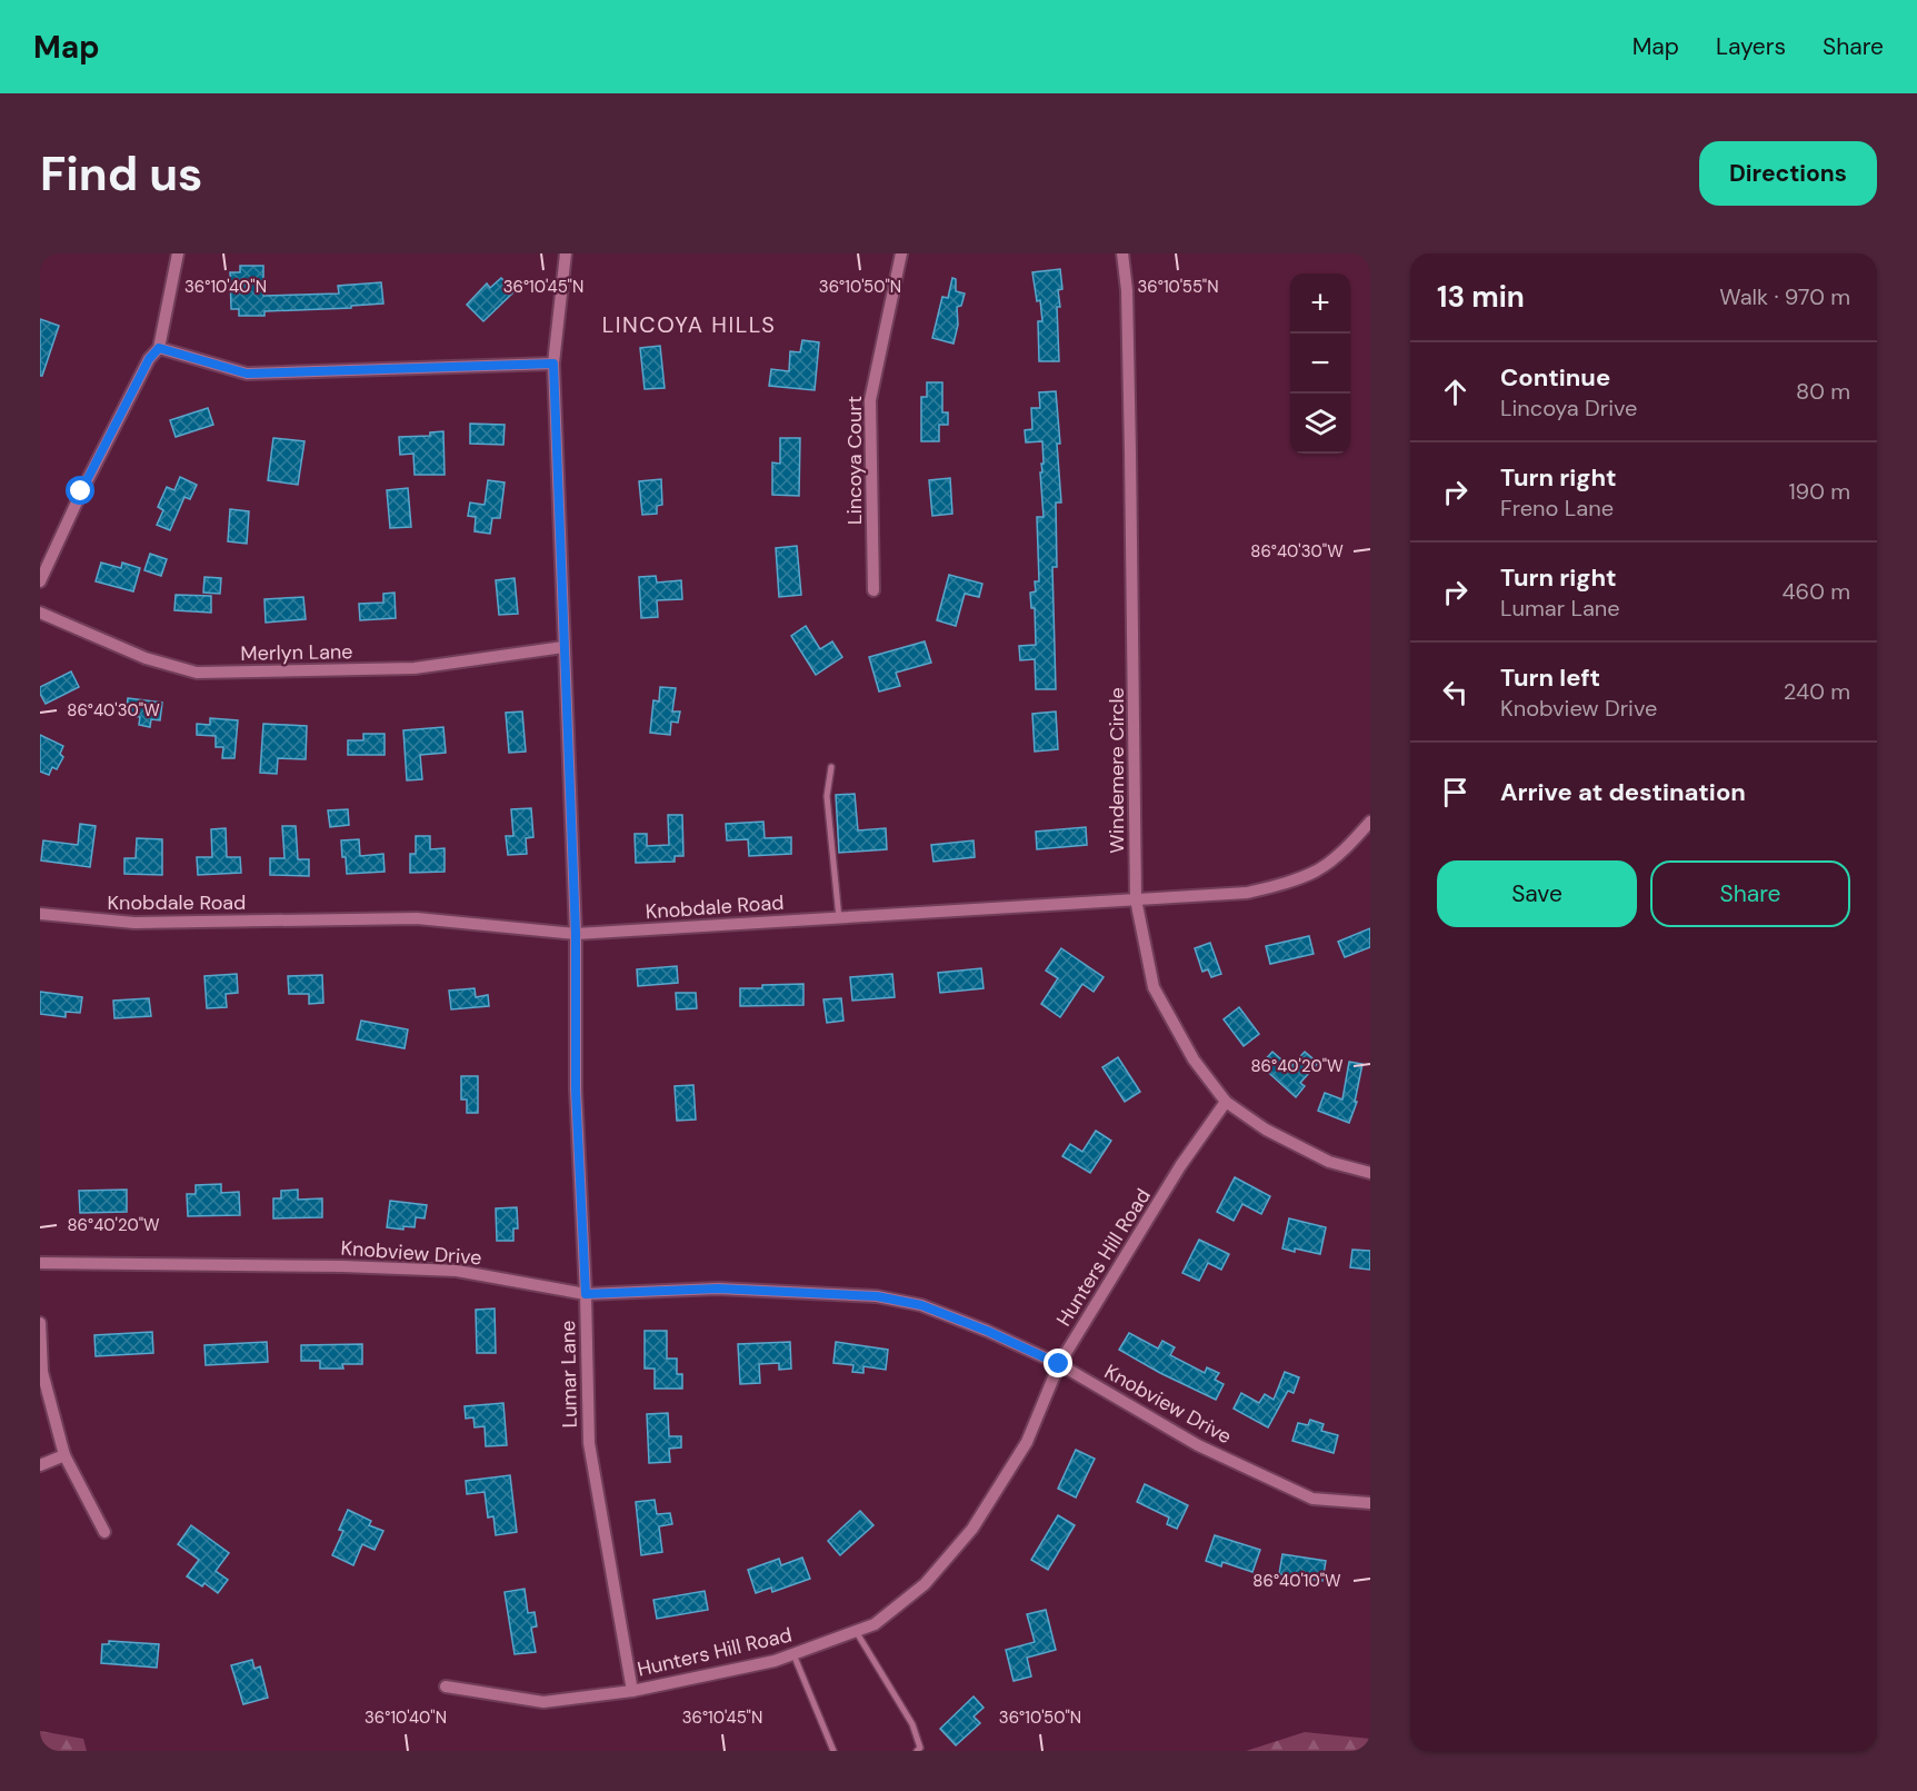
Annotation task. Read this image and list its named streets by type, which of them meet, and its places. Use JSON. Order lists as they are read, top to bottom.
{
  "streets": {
    "street": [
      "Lincoya Court",
      "Merlyn Lane",
      "Windemere Circle",
      "Knobdale Road",
      "Knobview Drive",
      "Hunters Hill Road",
      "Lumar Lane"
    ]
  },
  "crossings": [
    ["Merlyn Lane", "Lumar Lane"],
    ["Windemere Circle", "Knobdale Road"],
    ["Windemere Circle", "Hunters Hill Road"],
    ["Knobdale Road", "Lumar Lane"],
    ["Knobview Drive", "Hunters Hill Road"],
    ["Knobview Drive", "Lumar Lane"],
    ["Hunters Hill Road", "Lumar Lane"]
  ],
  "districts": ["LINCOYA HILLS"],
  "page": {
    "header": "Map",
    "nav": ["Map", "Layers", "Share"],
    "buttons": [
      "Directions",
      ["Save", "Share"]
    ],
    "title": "Find us",
    "heading": ["13 min", "Walk · 970 m"],
    "map_buttons": ["+", "−"],
    "list": [
      ["Continue", "Lincoya Drive", "80 m"],
      ["Turn right", "Freno Lane", "190 m"],
      ["Turn right", "Lumar Lane", "460 m"],
      ["Turn left", "Knobview Drive", "240 m"],
      "Arrive at destination"
    ]
  },
  "coordinates": [
    "36°10'40\"N",
    "36°10'45\"N",
    "36°10'50\"N",
    "36°10'55\"N",
    "86°40'30\"W",
    "86°40'20\"W",
    "86°40'10\"W"
  ]
}
